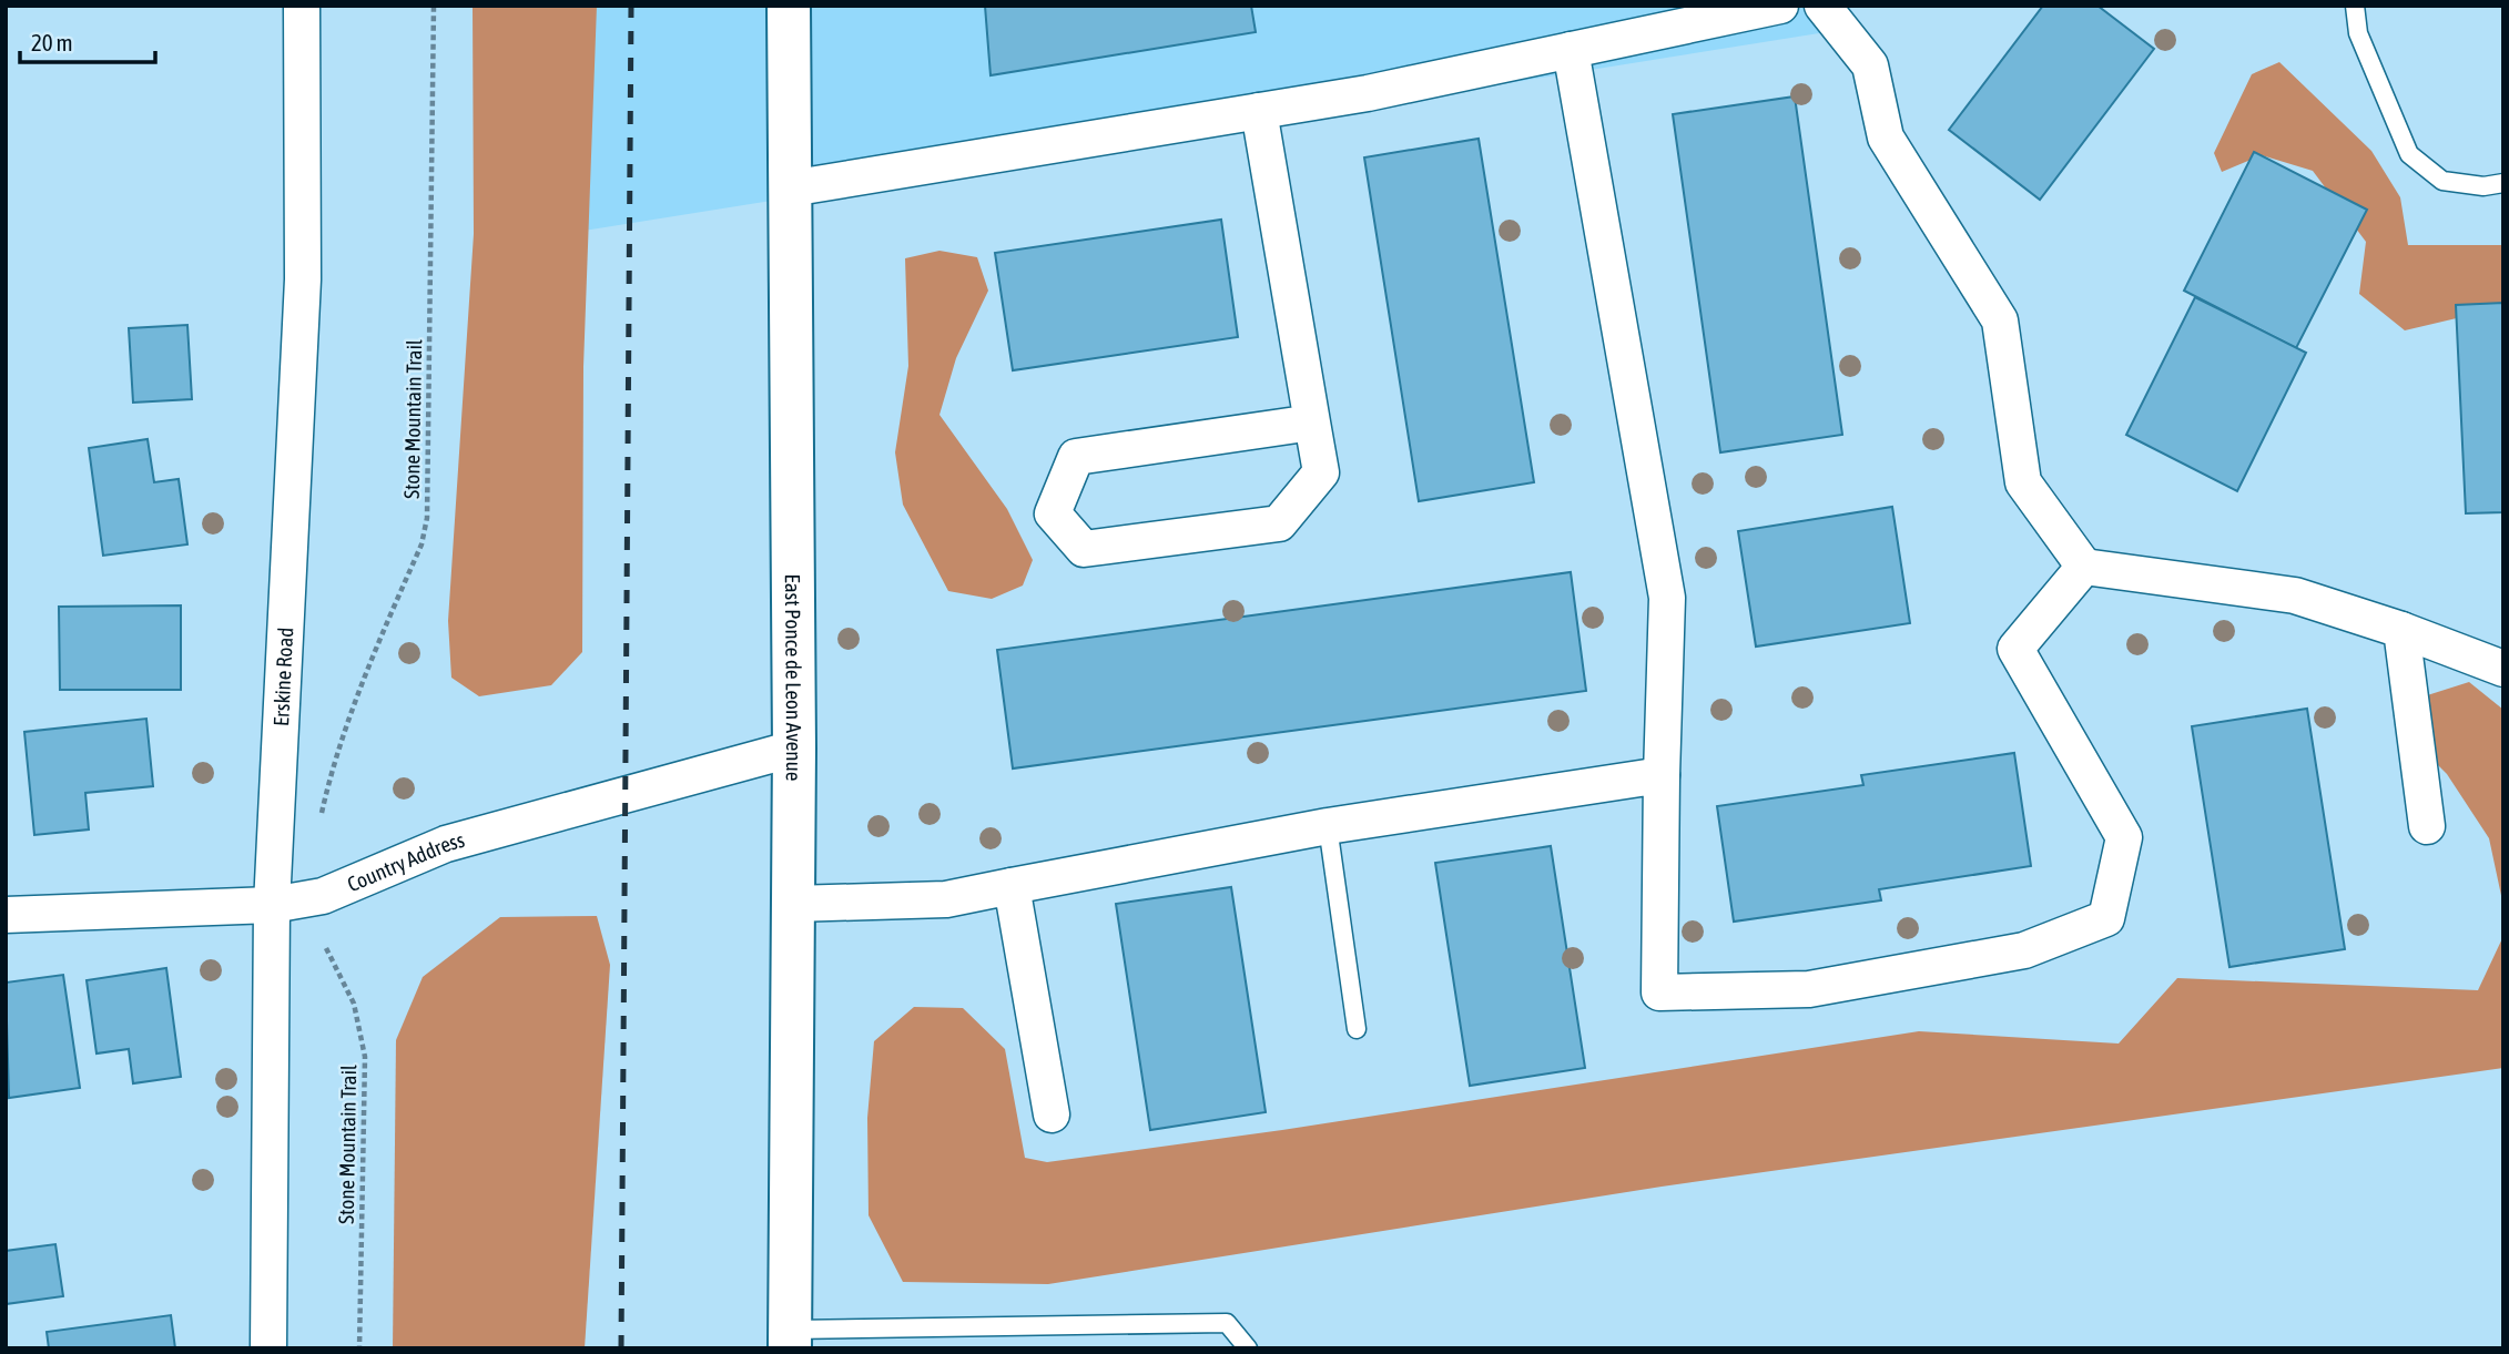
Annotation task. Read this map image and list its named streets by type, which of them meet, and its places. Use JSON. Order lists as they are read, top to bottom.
{
  "streets": {
    "main road": ["East Ponce de Leon Avenue"],
    "street": ["Erskine Road", "Country Address"],
    "path": ["Stone Mountain Trail"]
  },
  "crossings": [
    ["Erskine Road", "Country Address"],
    ["East Ponce de Leon Avenue", "Country Address"]
  ],
  "scale_bar": "20 m"
}
